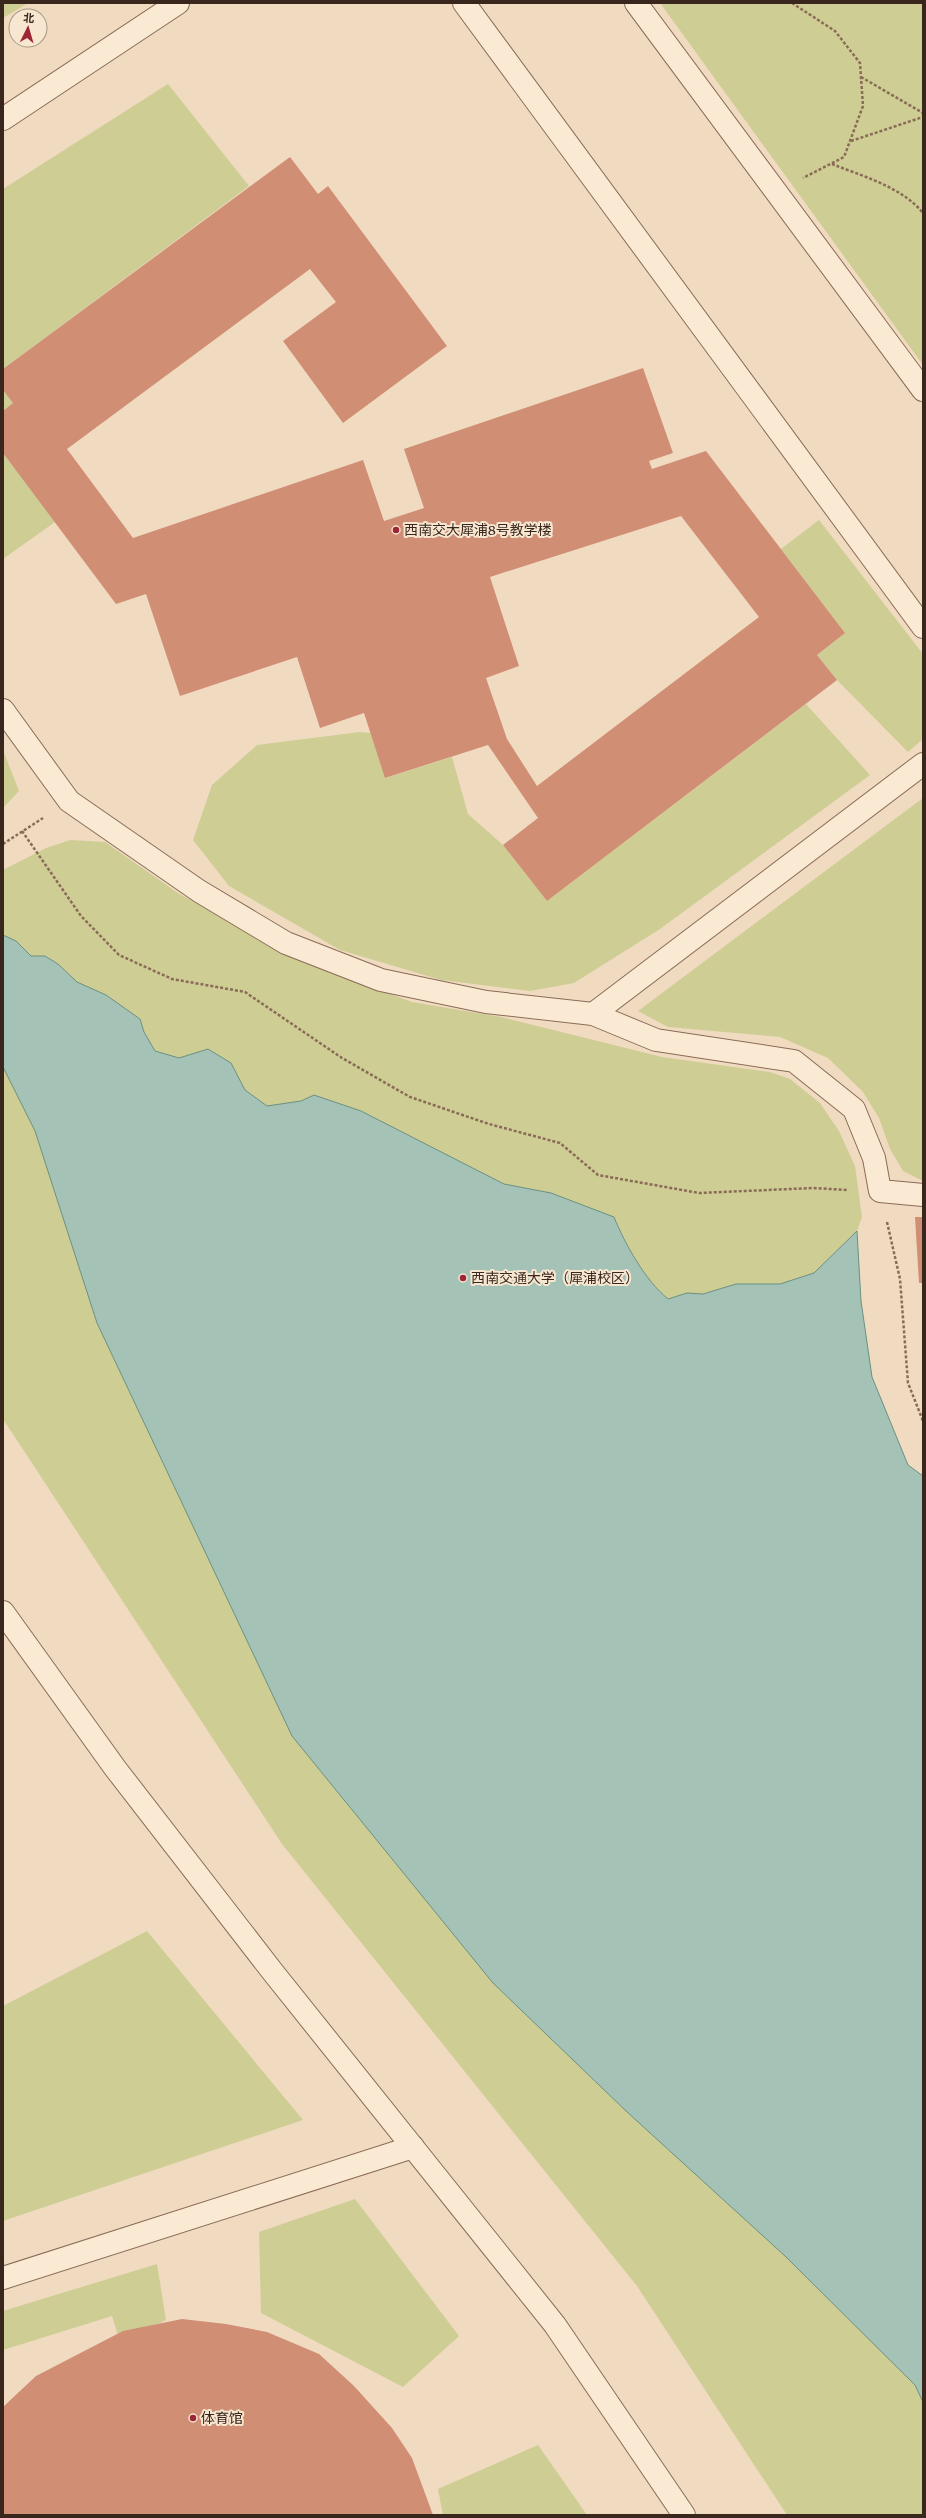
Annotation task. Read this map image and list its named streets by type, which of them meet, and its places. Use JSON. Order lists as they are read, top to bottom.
{
  "places": ["西南交大犀浦8号教学楼", "西南交通大学（犀浦校区）", "体育馆"],
  "north": "top"
}
